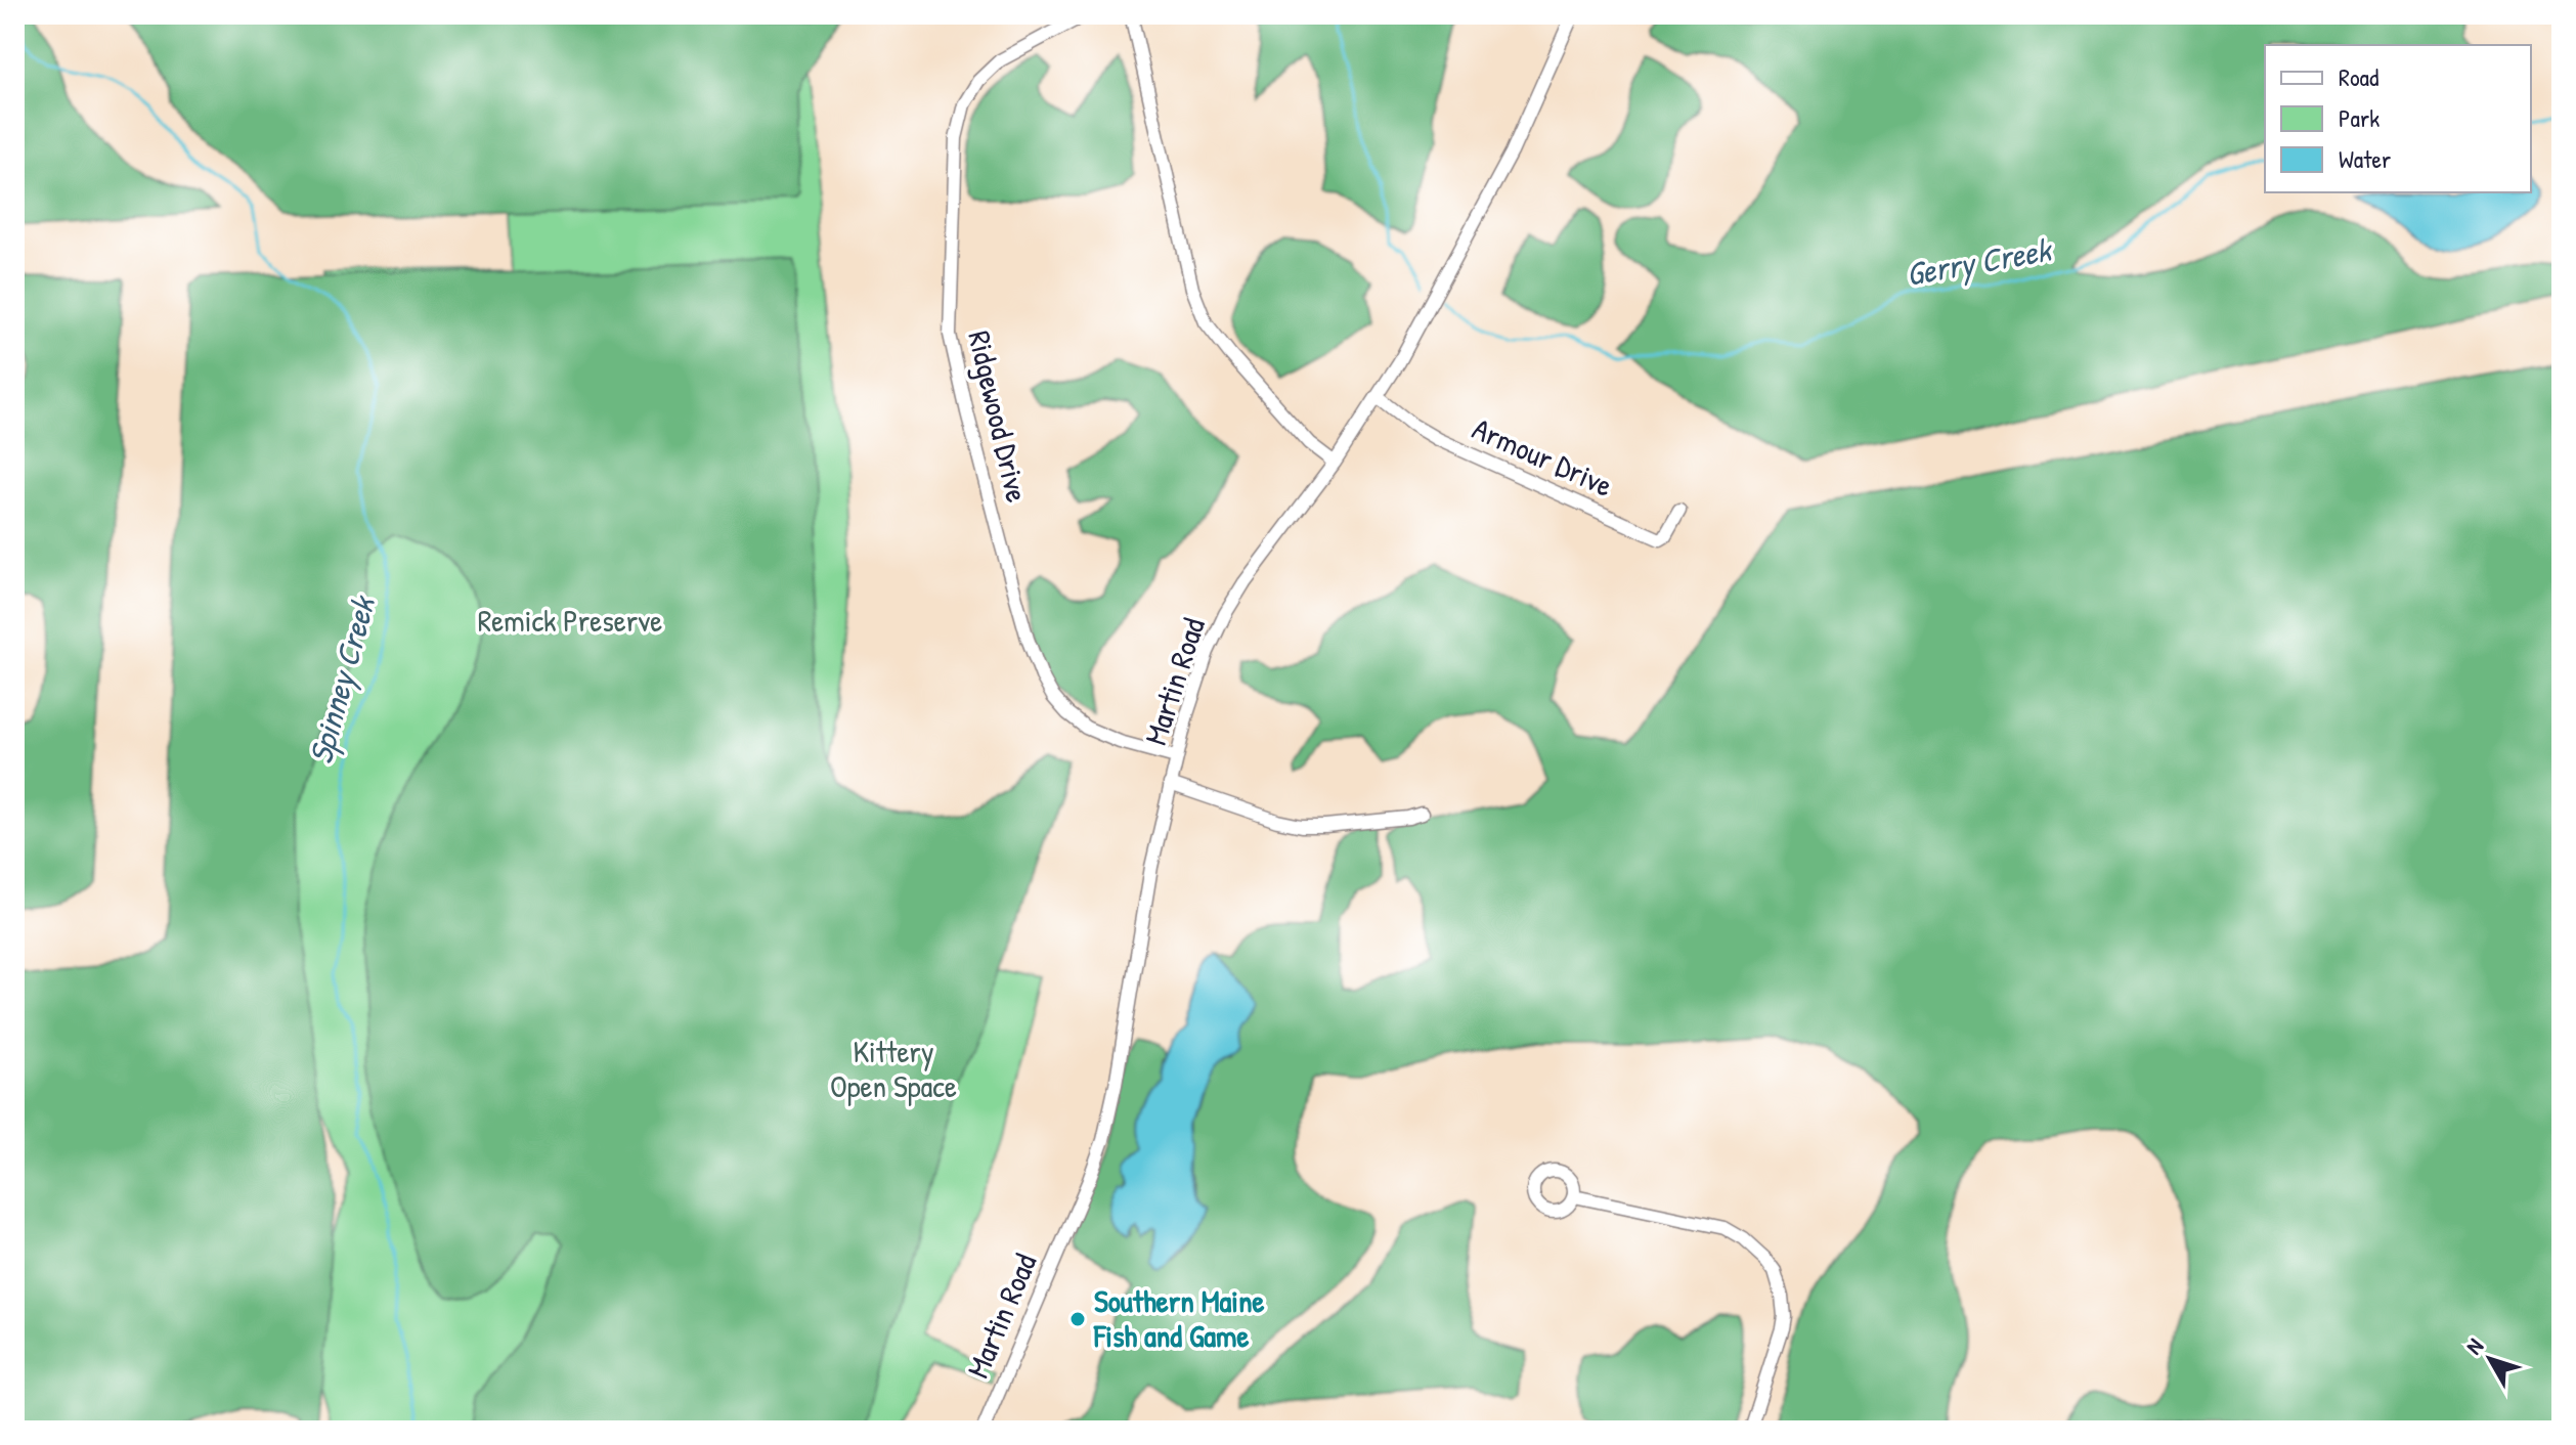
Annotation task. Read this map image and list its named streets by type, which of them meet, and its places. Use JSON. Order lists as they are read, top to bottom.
{
  "streets": {
    "street": ["Ridgewood Drive", "Armour Drive", "Martin Road"]
  },
  "crossings": [
    ["Ridgewood Drive", "Martin Road"],
    ["Armour Drive", "Martin Road"]
  ],
  "water": ["Gerry Creek", "Spinney Creek"],
  "parks": ["Remick Preserve", "Kittery Open Space"],
  "places": ["Southern Maine Fish and Game"],
  "legend": ["Road", "Park", "Water"],
  "north": "top left"
}
